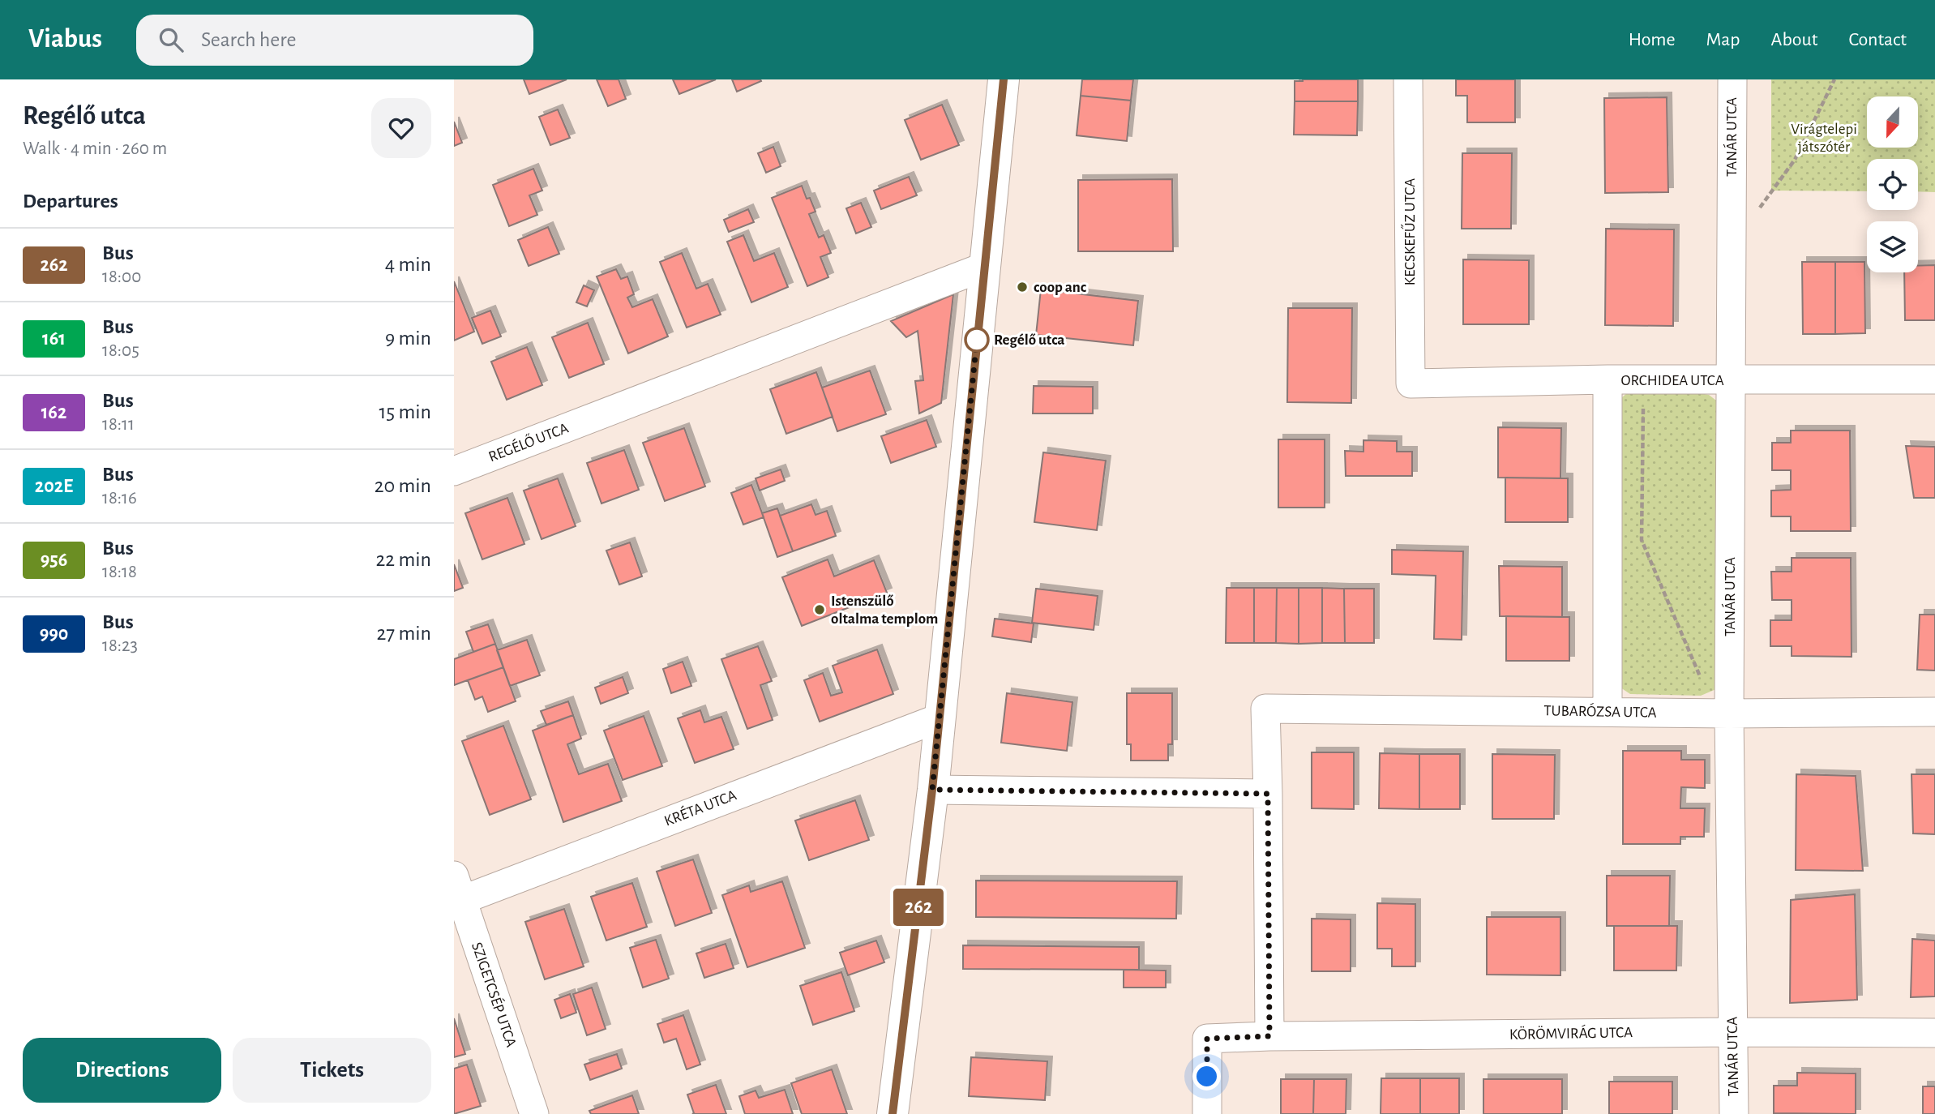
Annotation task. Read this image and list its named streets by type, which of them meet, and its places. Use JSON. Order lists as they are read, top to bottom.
{
  "streets": {
    "street": [
      "TANÁR UTCA",
      "KECSKEFŰZ UTCA",
      "ORCHIDEA UTCA",
      "REGÉLŐ UTCA",
      "TUBARÓZSA UTCA",
      "KRÉTA UTCA",
      "SZIGETCSÉP UTCA",
      "KÖRÖMVIRÁG UTCA"
    ]
  },
  "crossings": [
    ["TANÁR UTCA", "ORCHIDEA UTCA"],
    ["TANÁR UTCA", "TUBARÓZSA UTCA"],
    ["TANÁR UTCA", "KÖRÖMVIRÁG UTCA"],
    ["KECSKEFŰZ UTCA", "ORCHIDEA UTCA"],
    ["KRÉTA UTCA", "SZIGETCSÉP UTCA"]
  ],
  "parks": ["Virágtelepi játszótér"],
  "places": ["coop anc", "Regélő utca", "Istenszülő oltalma templom"],
  "lines": ["bus line 262"],
  "north": "bottom",
  "page": {
    "header": "Viabus",
    "search": "Search here",
    "nav": [
      "Home",
      "Map",
      "About",
      "Contact"
    ],
    "heading": [
      ["Regélő utca", "Walk · 4 min · 260 m"],
      "Departures"
    ],
    "on_map": "262",
    "list": [
      {
        "mark": "262",
        "name": "Bus",
        "note": "18:00",
        "value": "4 min"
      },
      {
        "mark": "161",
        "name": "Bus",
        "note": "18:05",
        "value": "9 min"
      },
      {
        "mark": "162",
        "name": "Bus",
        "note": "18:11",
        "value": "15 min"
      },
      {
        "mark": "202E",
        "name": "Bus",
        "note": "18:16",
        "value": "20 min"
      },
      {
        "mark": "956",
        "name": "Bus",
        "note": "18:18",
        "value": "22 min"
      },
      {
        "mark": "990",
        "name": "Bus",
        "note": "18:23",
        "value": "27 min"
      }
    ],
    "buttons": ["Directions", "Tickets"]
  }
}
